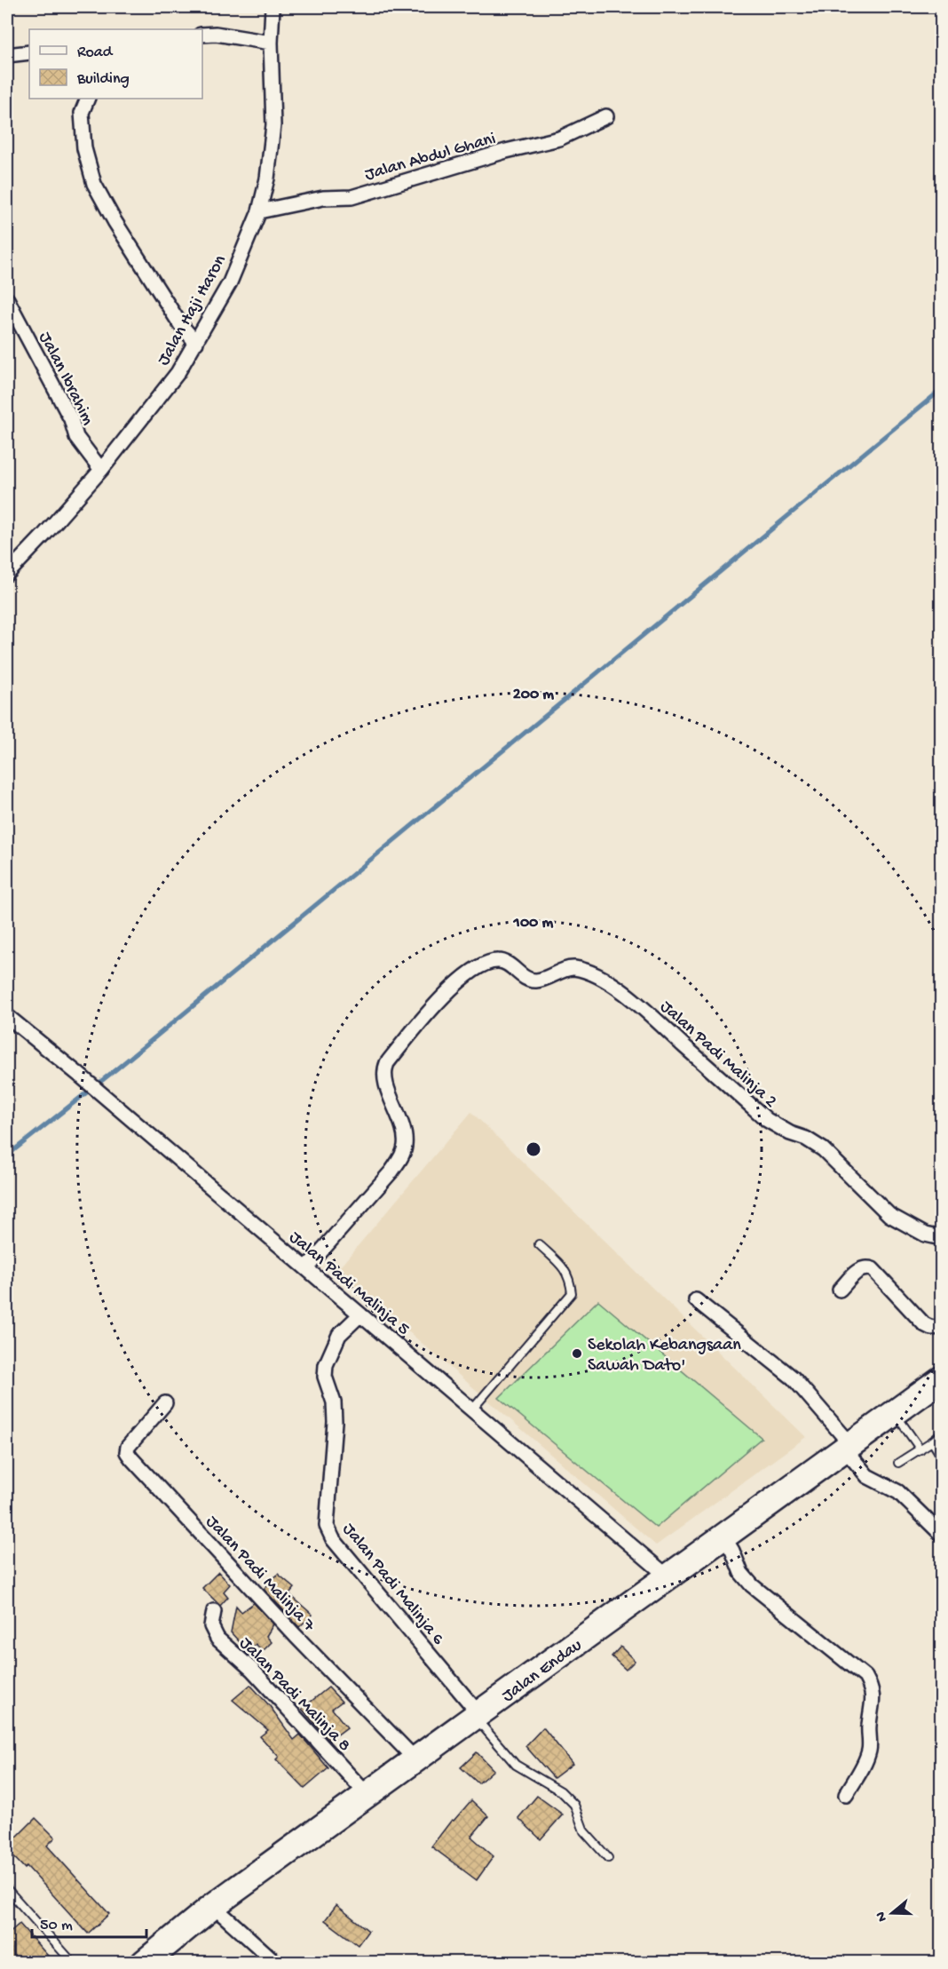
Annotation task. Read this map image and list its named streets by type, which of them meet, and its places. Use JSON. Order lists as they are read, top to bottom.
{
  "streets": {
    "highway": ["Jalan Endau"],
    "street": [
      "Jalan Abdul Ghani",
      "Jalan Haji Haron",
      "Jalan Ibrahim",
      "Jalan Padi Malinja 2",
      "Jalan Padi Malinja 5",
      "Jalan Padi Malinja 7",
      "Jalan Padi Malinja 6",
      "Jalan Padi Malinja 8"
    ]
  },
  "crossings": [
    ["Jalan Abdul Ghani", "Jalan Haji Haron"],
    ["Jalan Haji Haron", "Jalan Ibrahim"],
    ["Jalan Padi Malinja 2", "Jalan Padi Malinja 5"],
    ["Jalan Padi Malinja 5", "Jalan Padi Malinja 6"],
    ["Jalan Padi Malinja 5", "Jalan Endau"],
    ["Jalan Padi Malinja 7", "Jalan Endau"],
    ["Jalan Padi Malinja 6", "Jalan Endau"],
    ["Jalan Endau", "Jalan Padi Malinja 8"]
  ],
  "places": ["Sekolah Kebangsaan Sawah Dato'"],
  "legend": ["Road", "Building"],
  "scale_bar": "50 m",
  "north": "left",
  "rings": ["200 m", "100 m"]
}
